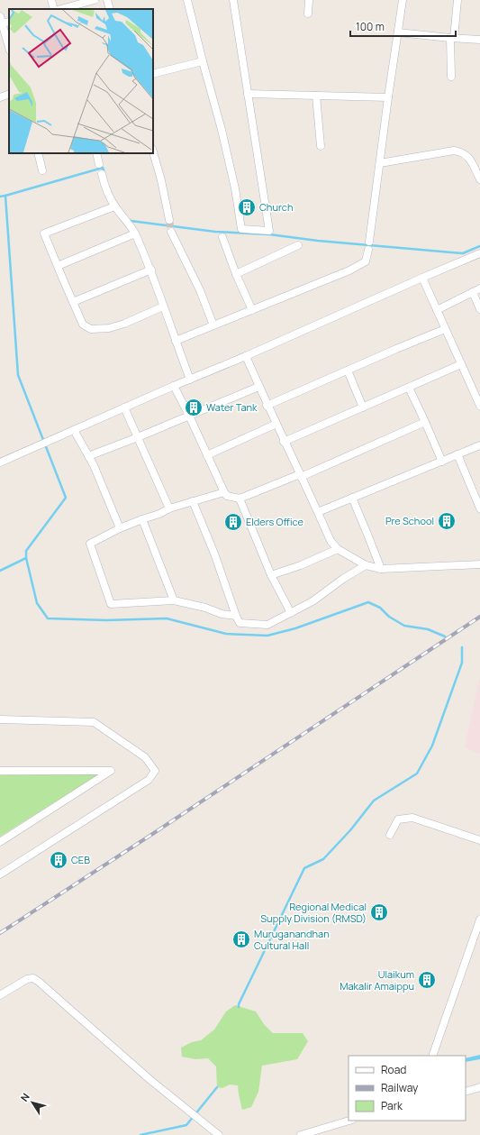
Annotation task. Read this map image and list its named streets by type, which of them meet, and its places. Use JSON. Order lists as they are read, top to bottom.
{
  "places": {
    "building": [
      "Church",
      "Water Tank",
      "Pre School",
      "Elders Office",
      "CEB",
      "Regional Medical Supply Division (RMSD)",
      "Muruganandhan Cultural Hall",
      "Ulaikum Makalir Amaippu"
    ]
  },
  "legend": ["Road", "Railway", "Park"],
  "scale_bar": "100 m",
  "north": "top left"
}
